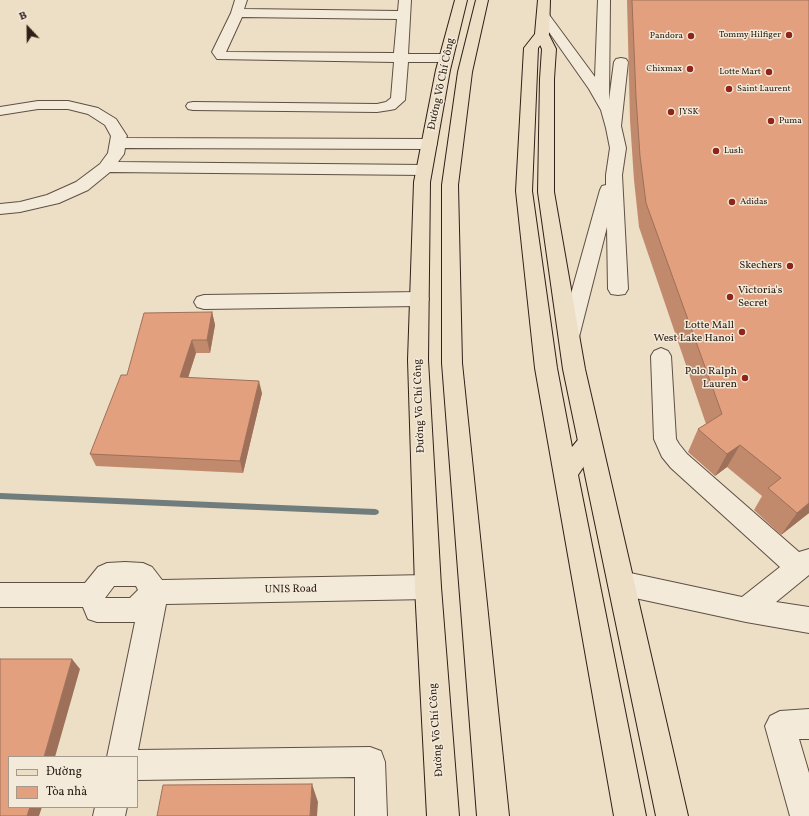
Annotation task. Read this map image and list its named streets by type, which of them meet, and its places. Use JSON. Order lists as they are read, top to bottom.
{
  "streets": {
    "main road": ["Đường Võ Chí Công"],
    "street": ["UNIS Road"]
  },
  "crossings": [
    ["Đường Võ Chí Công", "UNIS Road"]
  ],
  "places": [
    "Tommy Hilfiger",
    "Pandora",
    "Chixmax",
    "Lotte Mart",
    "Saint Laurent",
    "JYSK",
    "Puma",
    "Lush",
    "Adidas",
    "Skechers",
    "Victoria's Secret",
    "Lotte Mall West Lake Hanoi",
    "Polo Ralph Lauren"
  ],
  "legend": ["Đường", "Tòa nhà"],
  "north": "top"
}
